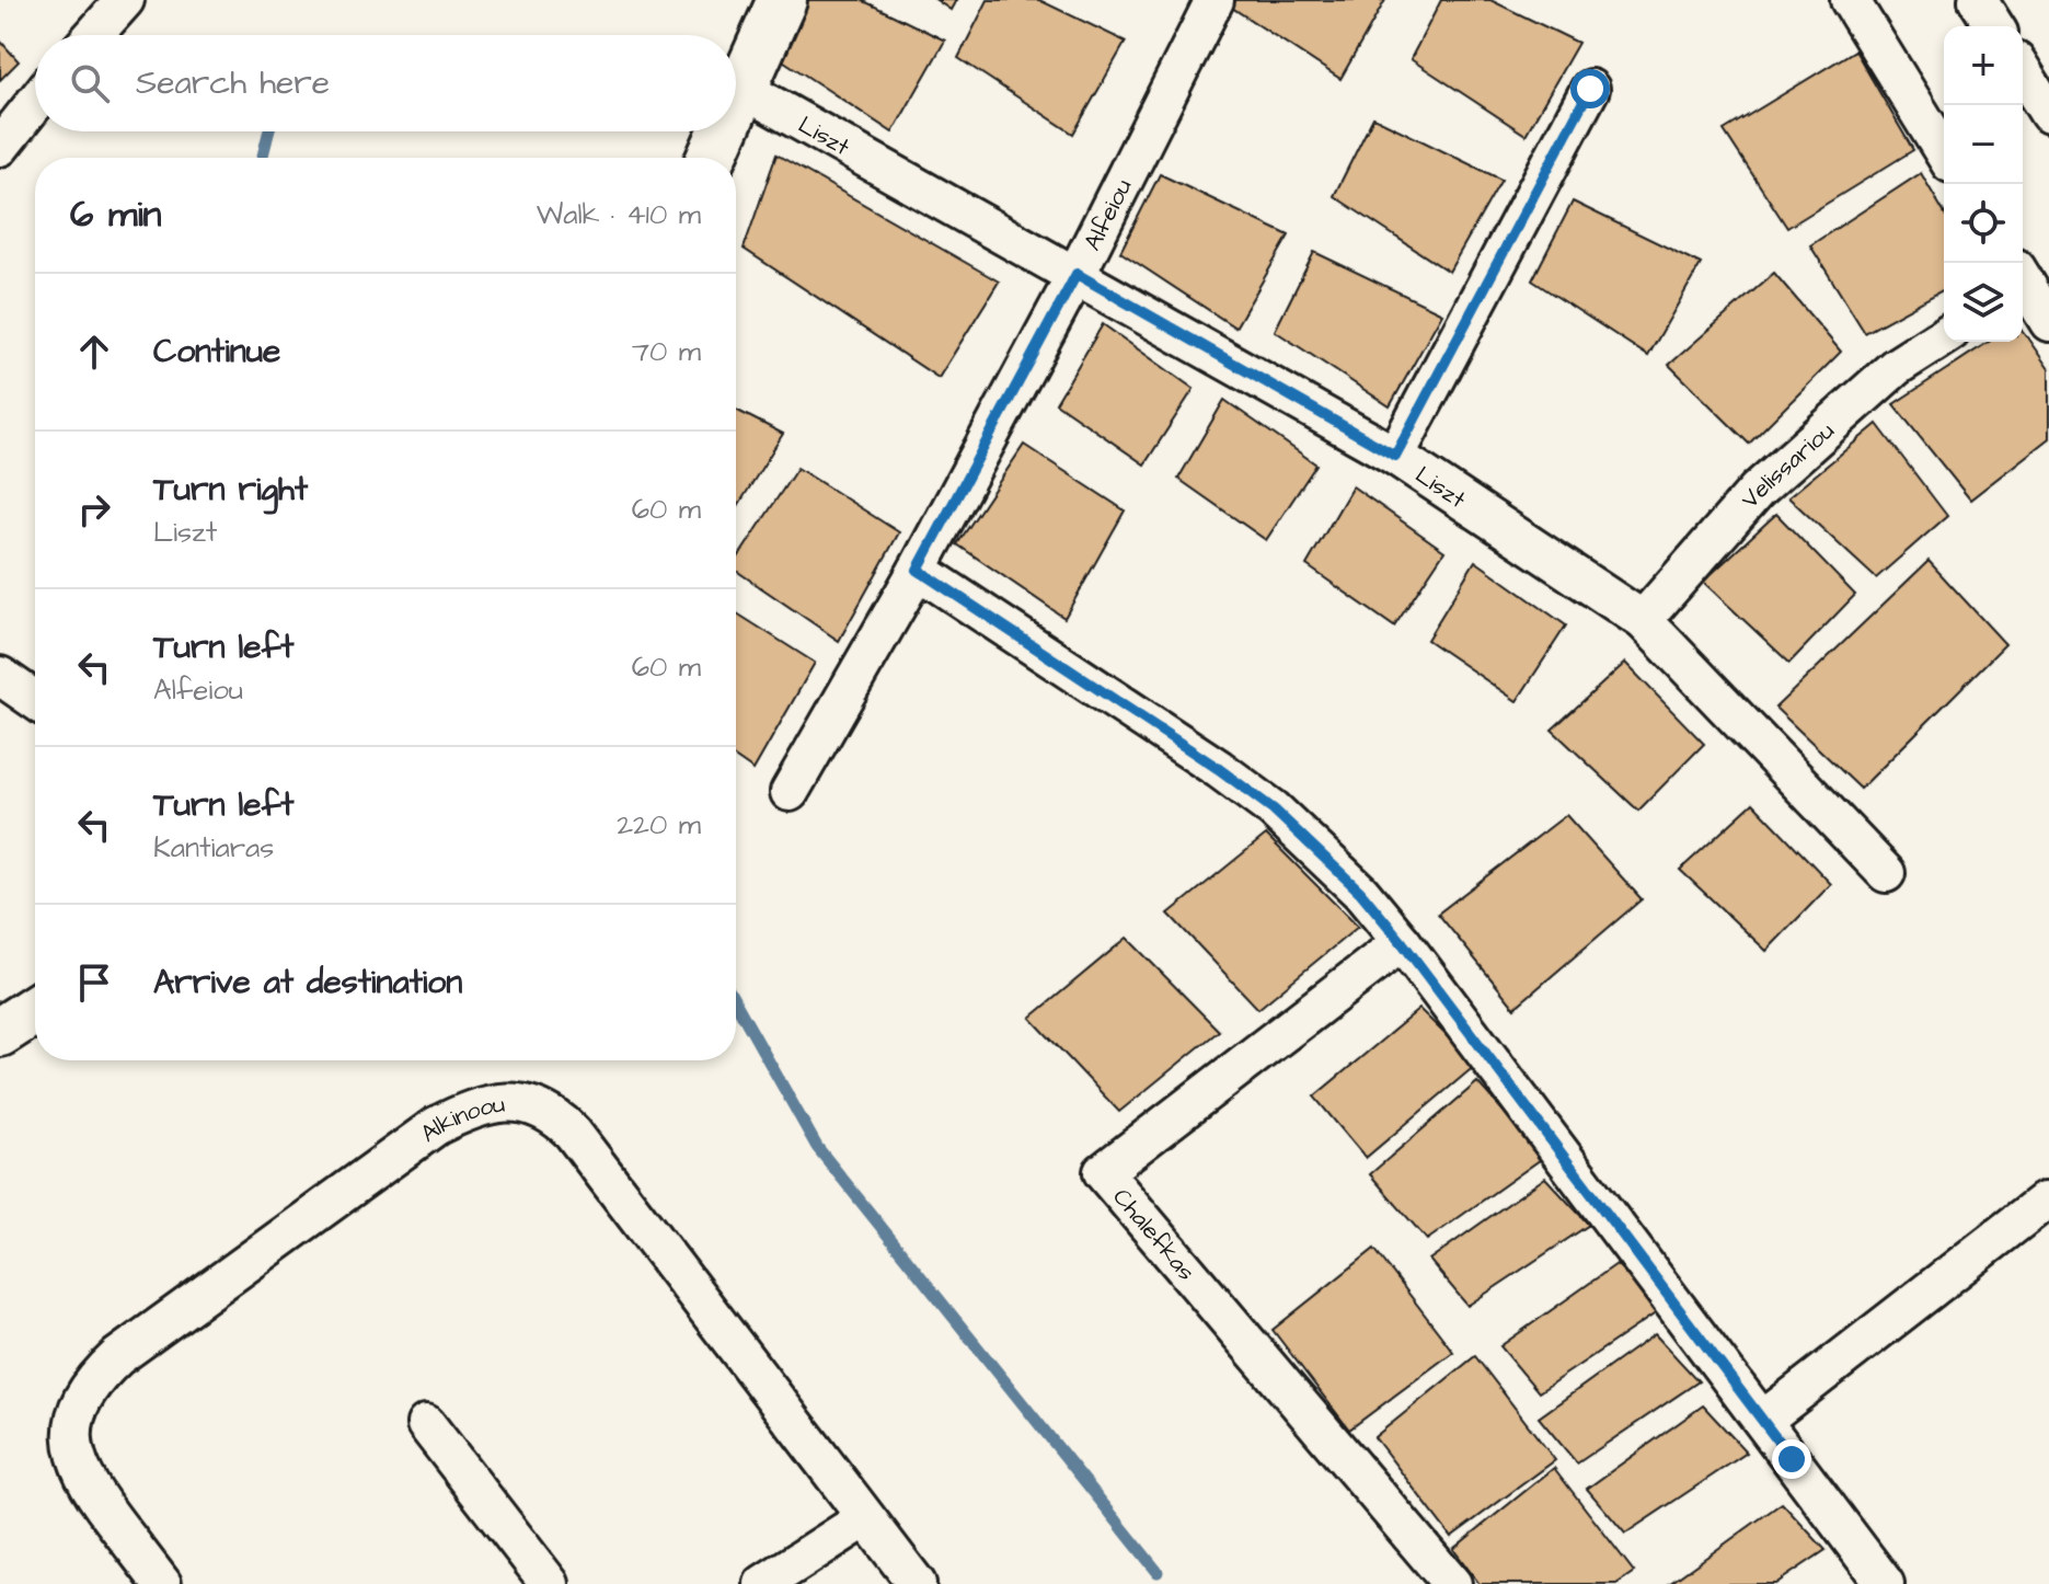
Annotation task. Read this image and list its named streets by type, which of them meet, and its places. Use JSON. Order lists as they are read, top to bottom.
{
  "streets": {
    "street": [
      "Liszt",
      "Alfeiou",
      "Velissariou",
      "Alkinoou",
      "Chalefkas"
    ]
  },
  "crossings": [
    ["Liszt", "Alfeiou"],
    ["Liszt", "Velissariou"]
  ],
  "page": {
    "map_buttons": ["+", "−"],
    "search": "Search here",
    "heading": ["6 min", "Walk · 410 m"],
    "list": [
      ["Continue", "70 m"],
      ["Turn right", "Liszt", "60 m"],
      ["Turn left", "Alfeiou", "60 m"],
      ["Turn left", "Kantiaras", "220 m"],
      "Arrive at destination"
    ]
  }
}
